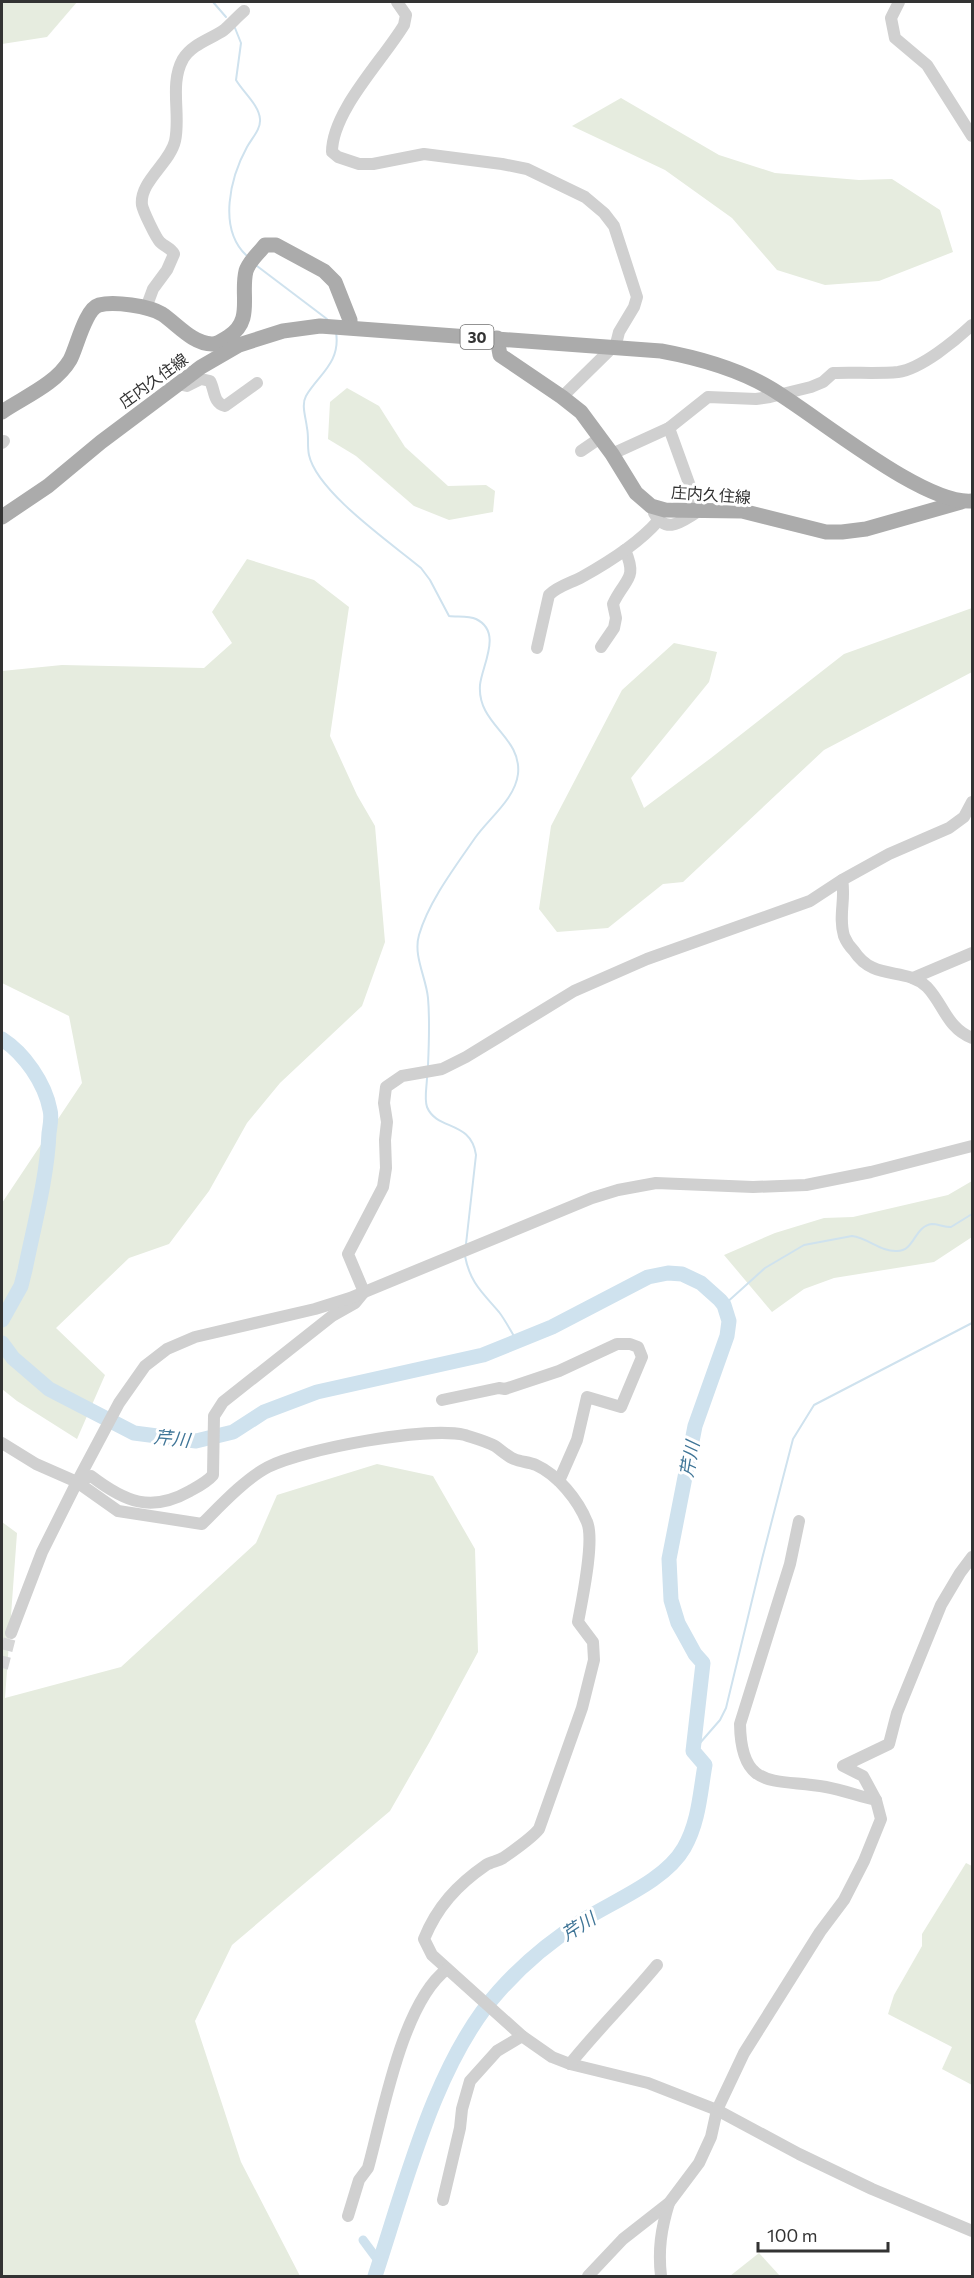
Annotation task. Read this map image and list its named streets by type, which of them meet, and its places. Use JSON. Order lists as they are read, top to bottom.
{
  "streets": {
    "main road": ["30", "庄内久住線"]
  },
  "water": ["芹川"],
  "scale_bar": "100 m"
}
